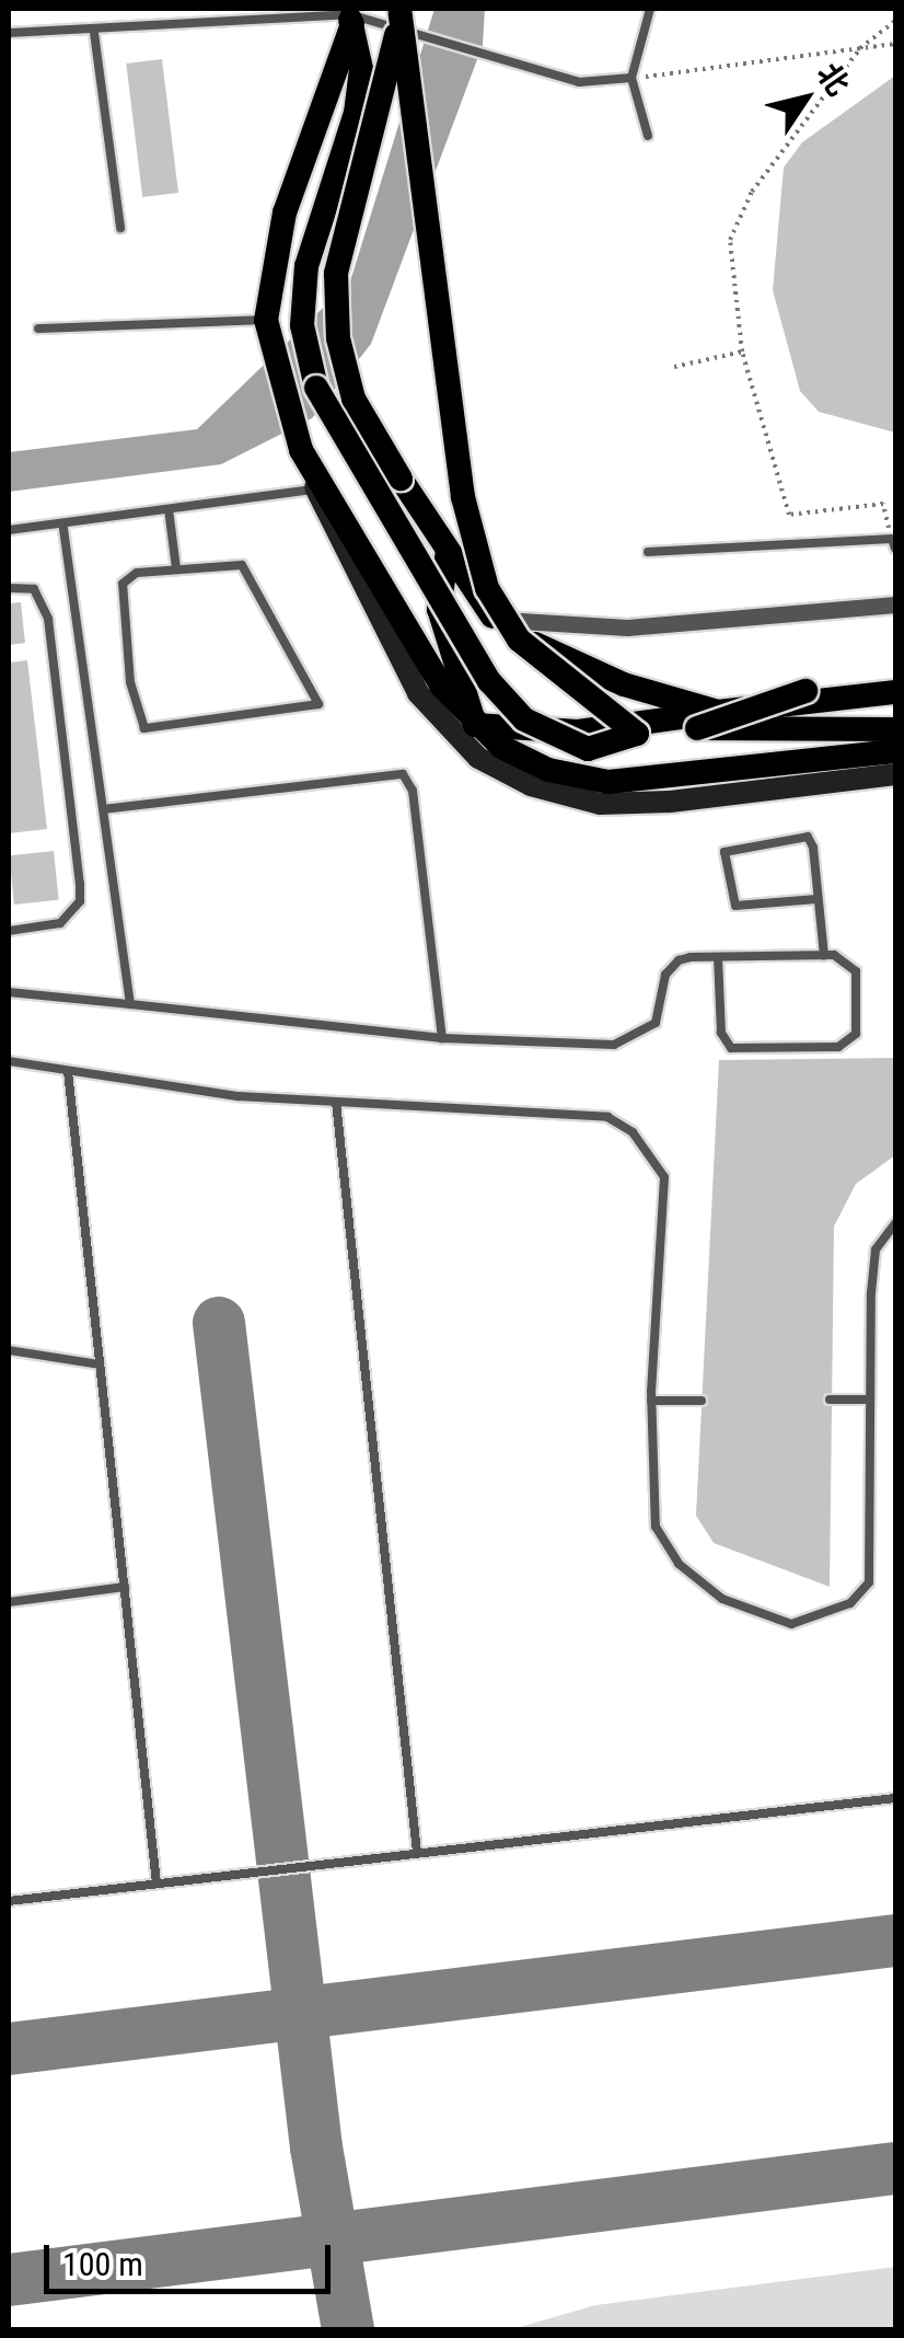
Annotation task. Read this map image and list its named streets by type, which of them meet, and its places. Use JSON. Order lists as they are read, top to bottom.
{
  "scale_bar": "100 m",
  "north": "top right"
}
